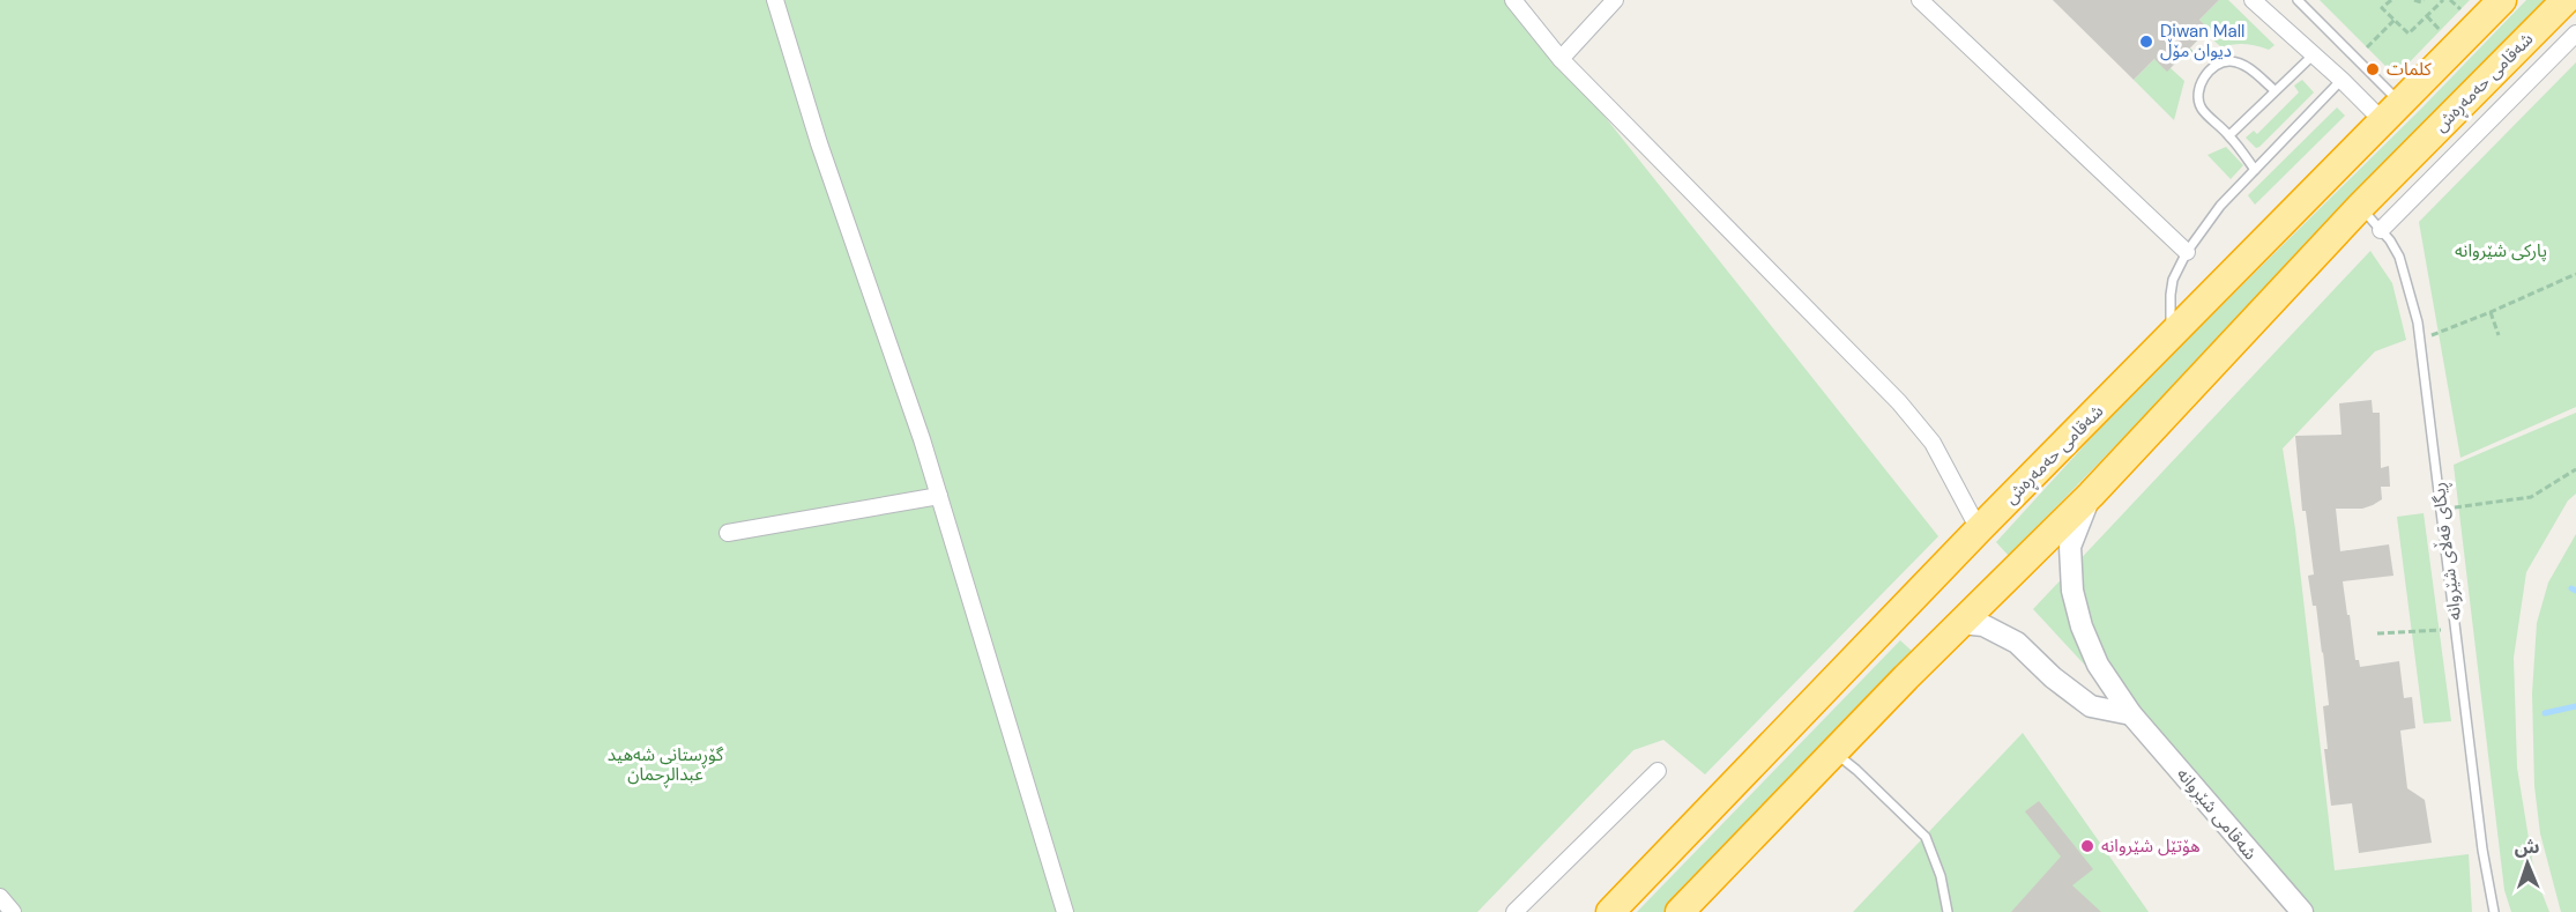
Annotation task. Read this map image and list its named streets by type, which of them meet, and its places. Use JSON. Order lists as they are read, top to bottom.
{
  "streets": {
    "highway": ["شەقامی حەمەڕەش"],
    "street": ["شەقامی شێروانە"],
    "lane": ["ڕیگای قەڵای شێروانە"]
  },
  "crossings": [
    ["شەقامی حەمەڕەش", "ڕیگای قەڵای شێروانە"],
    ["شەقامی حەمەڕەش", "شەقامی شێروانە"]
  ],
  "parks": ["پارکی شێروانە", "گۆڕستانی شەهید عبدالڕحمان"],
  "places": ["Diwan Mall دیوان مۆڵ", "كلمات", "هۆتێل شێروانە"],
  "north": "top"
}
